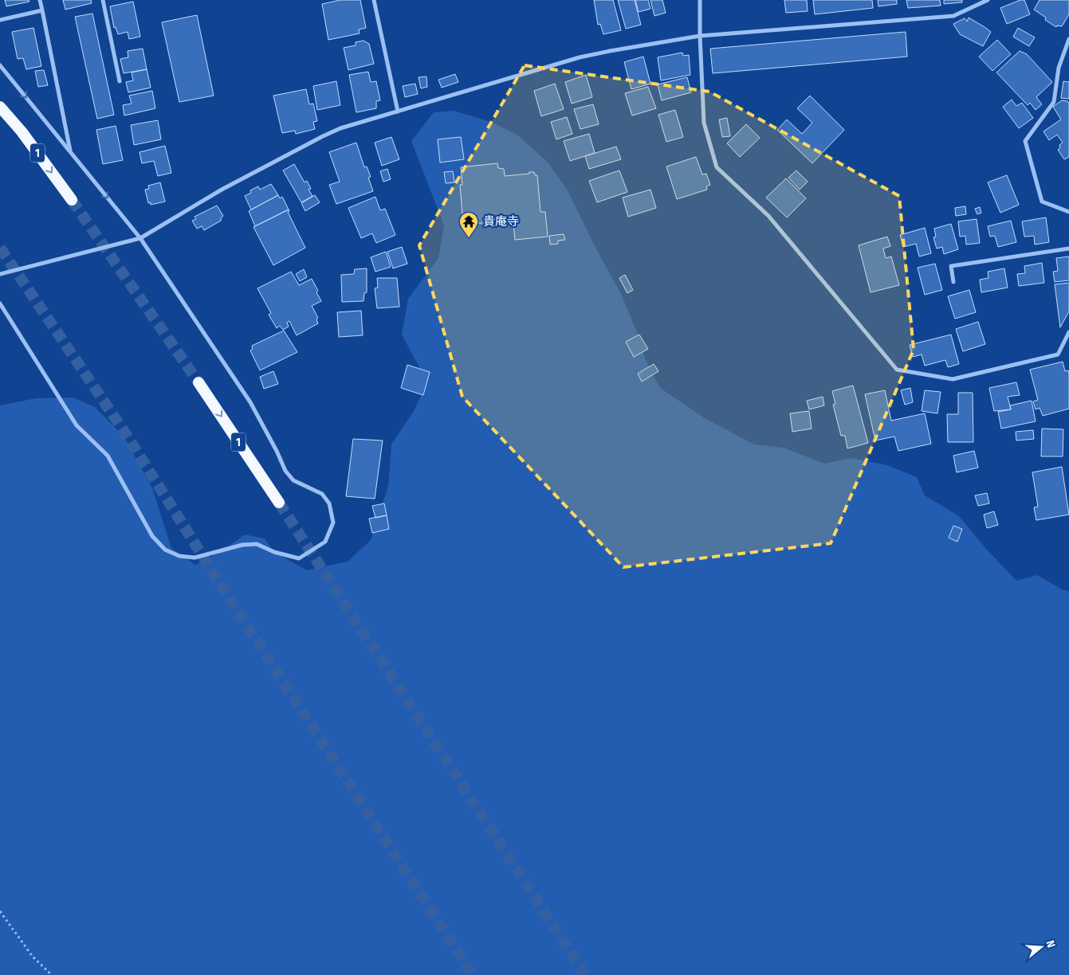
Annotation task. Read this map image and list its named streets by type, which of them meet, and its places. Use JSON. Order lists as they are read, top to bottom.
{
  "streets": {
    "highway": ["1"]
  },
  "places": {
    "temple": ["貴庵寺"]
  },
  "north": "right"
}
